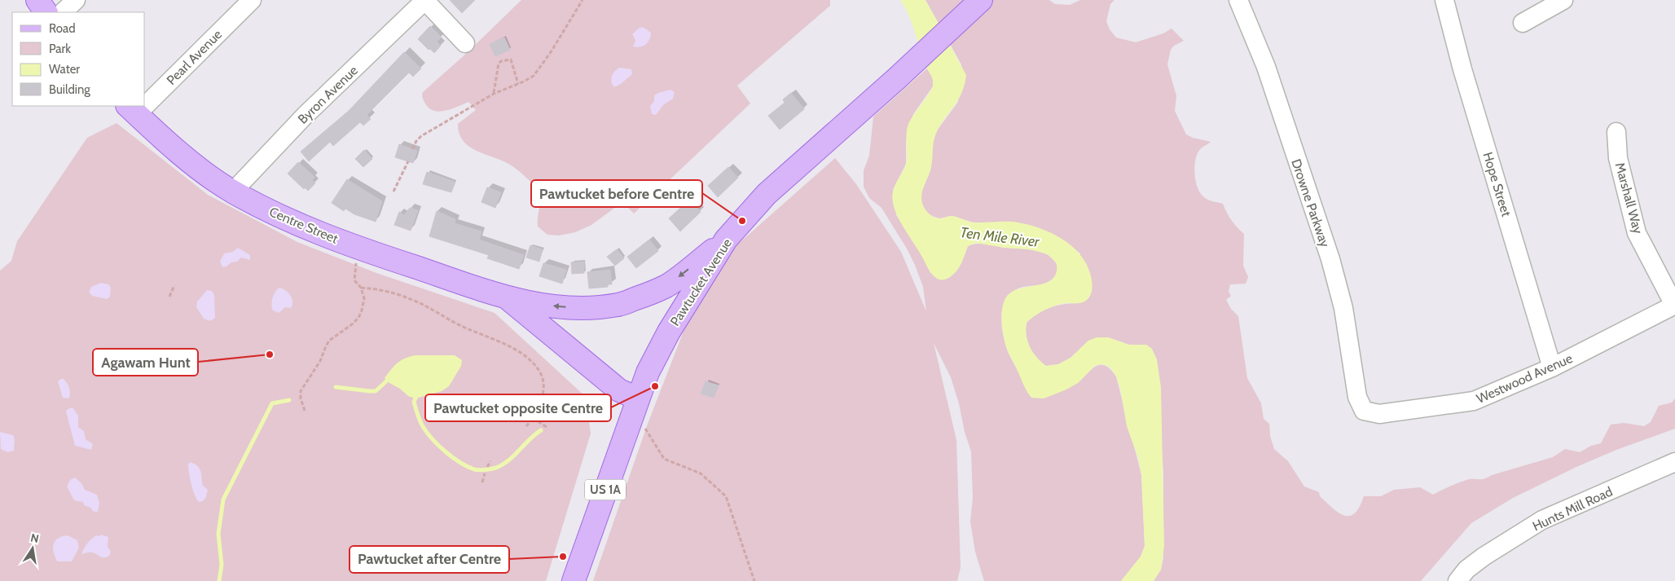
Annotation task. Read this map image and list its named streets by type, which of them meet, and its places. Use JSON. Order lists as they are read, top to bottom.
{
  "streets": {
    "main road": ["Centre Street", "Pawtucket Avenue", "US 1A"],
    "street": [
      "Pearl Avenue",
      "Byron Avenue",
      "Hope Street",
      "Marshall Way",
      "Drowne Parkway",
      "Westwood Avenue",
      "Hunts Mill Road"
    ]
  },
  "crossings": [
    ["Byron Avenue", "Centre Street"],
    ["Hope Street", "Westwood Avenue"],
    ["Marshall Way", "Westwood Avenue"],
    ["Drowne Parkway", "Westwood Avenue"],
    ["Centre Street", "Pawtucket Avenue"]
  ],
  "water": ["Ten Mile River"],
  "places": [
    "Pawtucket before Centre",
    "Agawam Hunt",
    "Pawtucket opposite Centre",
    "Pawtucket after Centre"
  ],
  "legend": [
    "Road",
    "Park",
    "Water",
    "Building"
  ],
  "north": "top"
}
